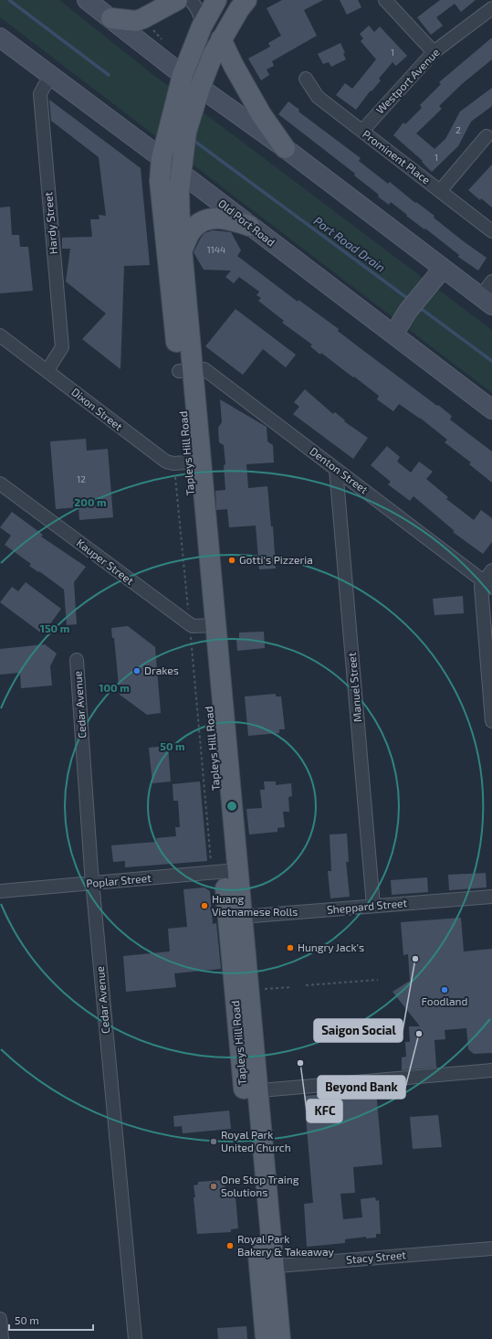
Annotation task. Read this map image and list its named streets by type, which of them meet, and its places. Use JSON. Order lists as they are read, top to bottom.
{
  "streets": {
    "main road": ["Old Port Road", "Tapleys Hill Road"],
    "street": [
      "Westport Avenue",
      "Prominent Place",
      "Hardy Street",
      "Dixon Street",
      "Denton Street",
      "Kauper Street",
      "Manuel Street",
      "Cedar Avenue",
      "Poplar Street",
      "Sheppard Street",
      "Stacy Street"
    ]
  },
  "crossings": [
    ["Westport Avenue", "Prominent Place"],
    ["Hardy Street", "Old Port Road"],
    ["Hardy Street", "Dixon Street"],
    ["Old Port Road", "Tapleys Hill Road"],
    ["Dixon Street", "Tapleys Hill Road"],
    ["Tapleys Hill Road", "Denton Street"],
    ["Tapleys Hill Road", "Kauper Street"],
    ["Tapleys Hill Road", "Poplar Street"],
    ["Tapleys Hill Road", "Sheppard Street"],
    ["Tapleys Hill Road", "Stacy Street"],
    ["Denton Street", "Manuel Street"],
    ["Manuel Street", "Sheppard Street"],
    ["Cedar Avenue", "Poplar Street"]
  ],
  "water": ["Port Road Drain"],
  "places": [
    "Gotti's Pizzeria",
    "Drakes",
    "Huang Vietnamese Rolls",
    "Hungry Jack's",
    "Saigon Social",
    "Foodland",
    "Beyond Bank",
    "KFC",
    "Royal Park United Church",
    "One Stop Traing Solutions",
    "Royal Park Bakery & Takeaway"
  ],
  "house_numbers": [
    "1",
    "2",
    "1",
    "1144",
    "12"
  ],
  "scale_bar": "50 m",
  "rings": [
    "200 m",
    "150 m",
    "100 m",
    "50 m"
  ]
}
